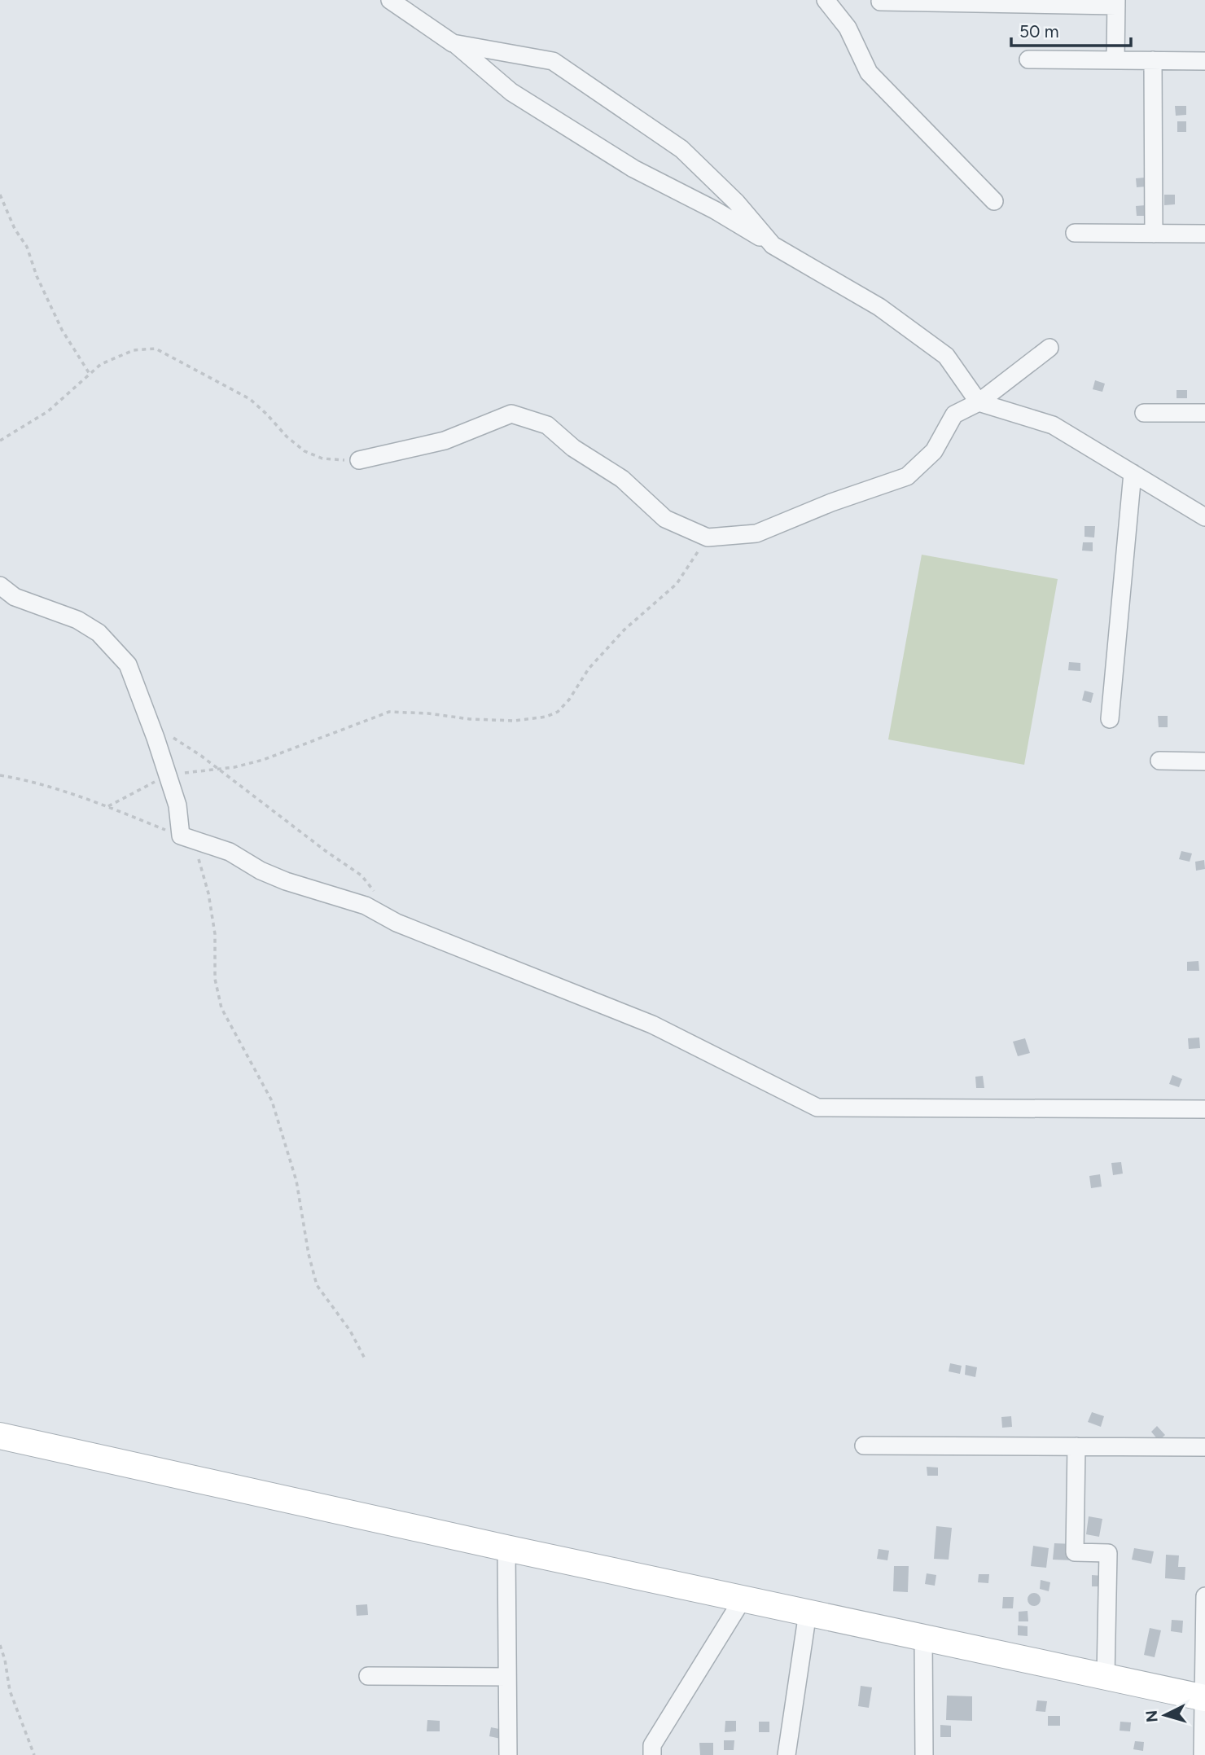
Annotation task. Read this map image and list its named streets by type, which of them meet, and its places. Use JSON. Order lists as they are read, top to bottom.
{
  "scale_bar": "50 m",
  "north": "left"
}
